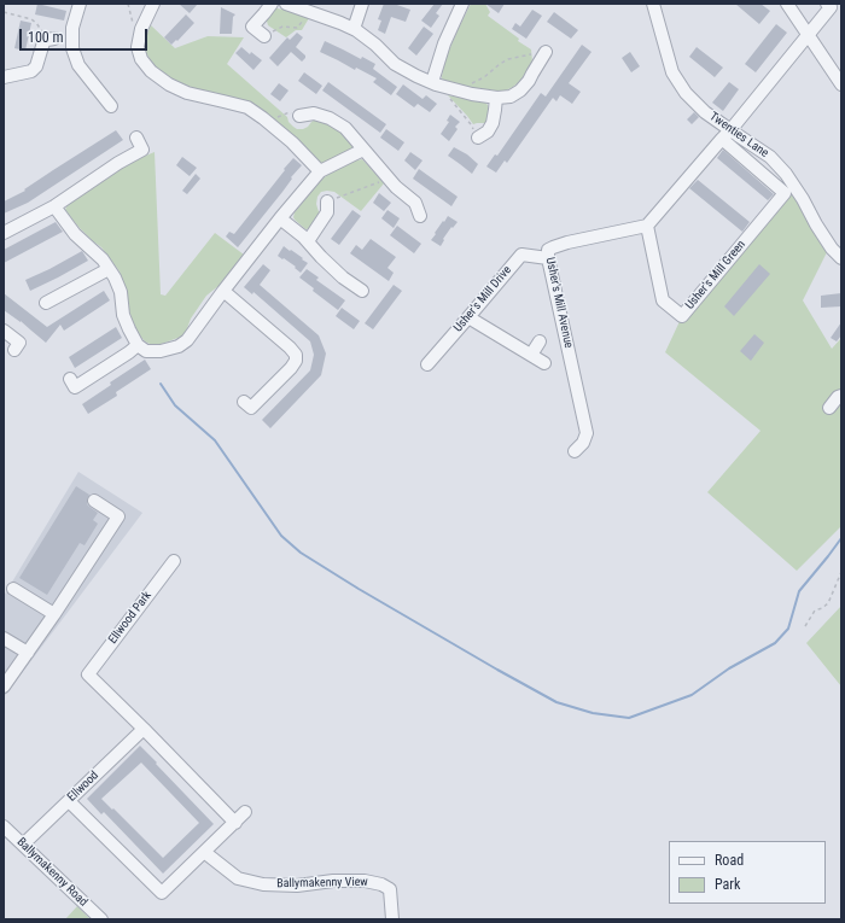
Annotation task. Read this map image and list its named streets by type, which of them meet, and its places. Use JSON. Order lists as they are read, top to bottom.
{
  "streets": {
    "street": [
      "Twenties Lane",
      "Usher's Mill Green",
      "Usher's Mill Drive",
      "Usher's Mill Avenue",
      "Ellwood Park",
      "Ellwood",
      "Ballymakenny Road",
      "Ballymakenny View"
    ]
  },
  "crossings": [
    ["Usher's Mill Green", "Usher's Mill Avenue"],
    ["Usher's Mill Drive", "Usher's Mill Avenue"],
    ["Ellwood Park", "Ellwood"],
    ["Ellwood", "Ballymakenny Road"]
  ],
  "legend": ["Road", "Park"],
  "scale_bar": "100 m"
}
